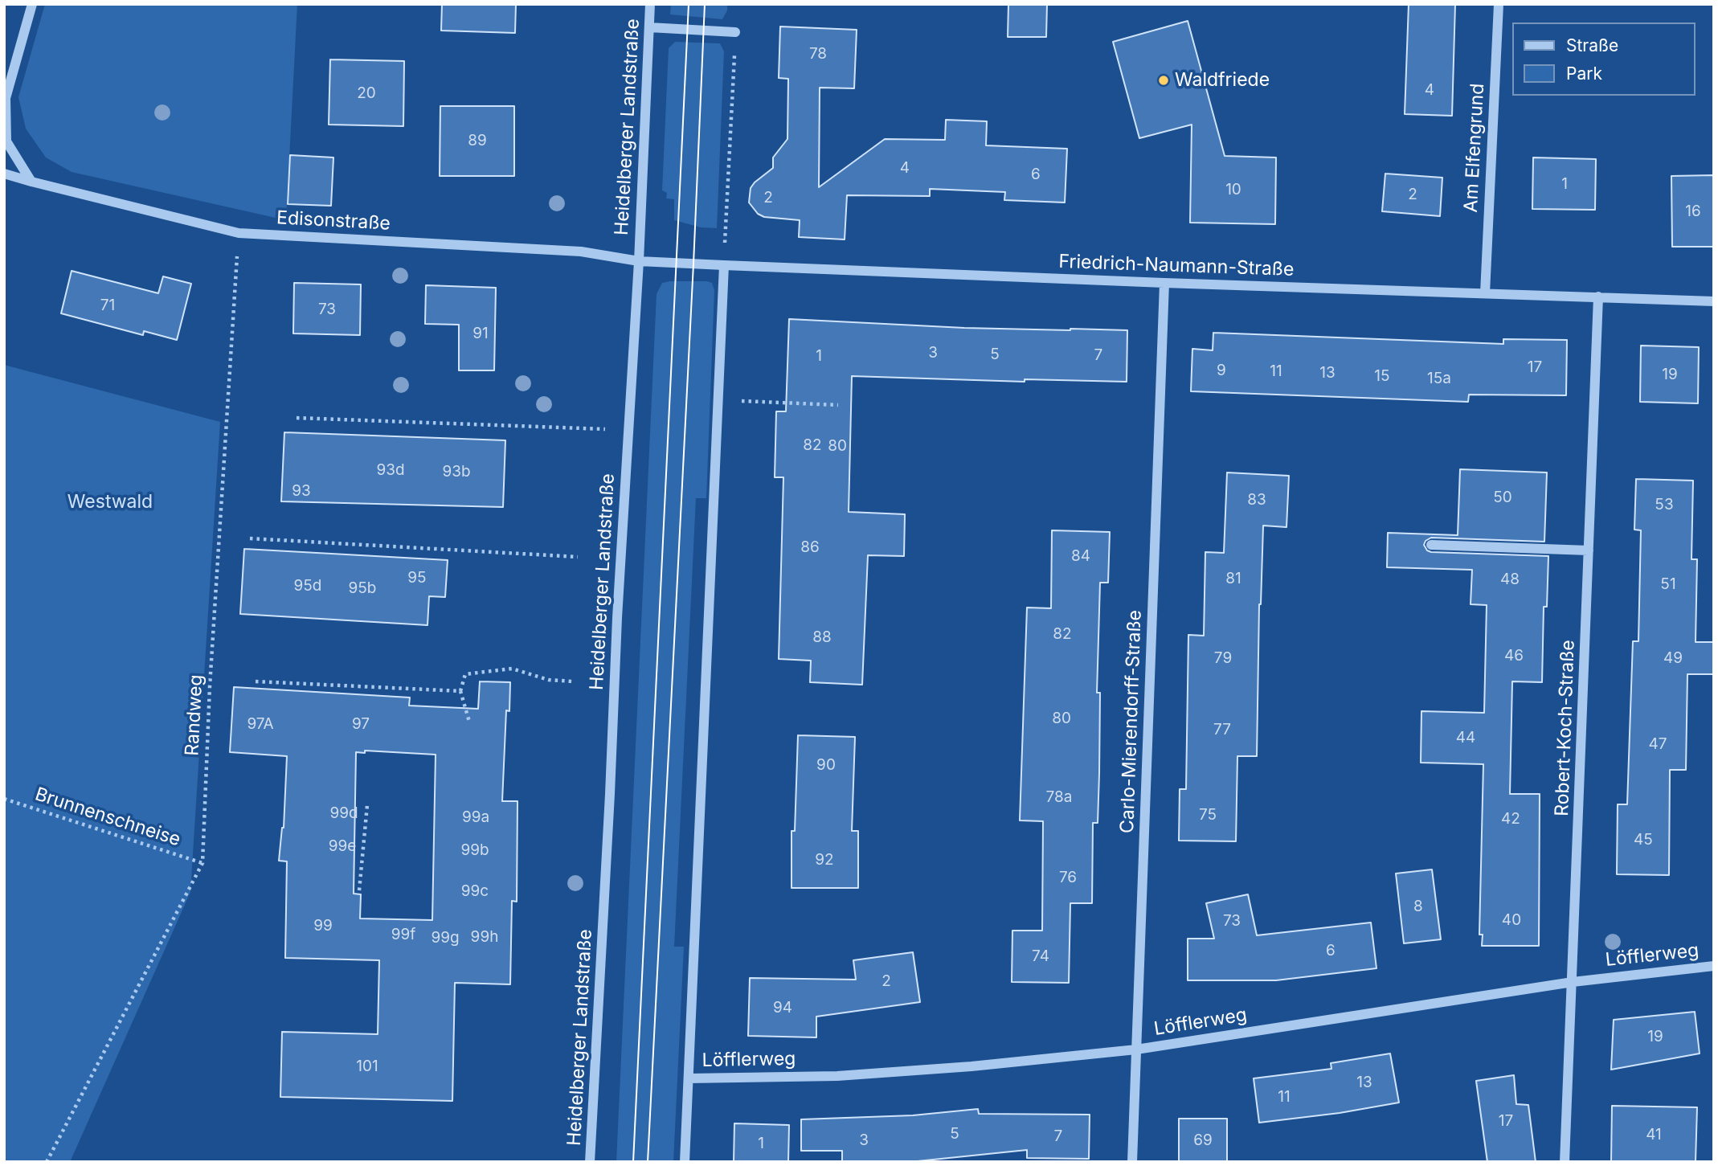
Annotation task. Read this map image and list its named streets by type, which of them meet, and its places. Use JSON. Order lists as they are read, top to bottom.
{
  "streets": {
    "street": [
      "Heidelberger Landstraße",
      "Am Elfengrund",
      "Edisonstraße",
      "Friedrich-Naumann-Straße",
      "Carlo-Mierendorff-Straße",
      "Robert-Koch-Straße",
      "Löfflerweg"
    ],
    "path": ["Randweg", "Brunnenschneise"]
  },
  "crossings": [
    ["Heidelberger Landstraße", "Edisonstraße"],
    ["Heidelberger Landstraße", "Friedrich-Naumann-Straße"],
    ["Am Elfengrund", "Friedrich-Naumann-Straße"],
    ["Edisonstraße", "Friedrich-Naumann-Straße"],
    ["Edisonstraße", "Randweg"],
    ["Friedrich-Naumann-Straße", "Carlo-Mierendorff-Straße"],
    ["Friedrich-Naumann-Straße", "Robert-Koch-Straße"],
    ["Randweg", "Brunnenschneise"],
    ["Carlo-Mierendorff-Straße", "Löfflerweg"],
    ["Robert-Koch-Straße", "Löfflerweg"]
  ],
  "parks": ["Westwald"],
  "places": ["Waldfriede"],
  "house_numbers": [
    "78",
    "4",
    "20",
    "89",
    "4",
    "6",
    "1",
    "10",
    "2",
    "2",
    "16",
    "71",
    "73",
    "91",
    "3",
    "5",
    "7",
    "1",
    "17",
    "9",
    "11",
    "13",
    "19",
    "15",
    "15a",
    "82",
    "80",
    "93d",
    "93b",
    "93",
    "50",
    "83",
    "53",
    "86",
    "84",
    "95",
    "81",
    "48",
    "51",
    "95d",
    "95b",
    "82",
    "88",
    "46",
    "79",
    "49",
    "80",
    "97A",
    "97",
    "77",
    "44",
    "47",
    "90",
    "78a",
    "99d",
    "75",
    "99a",
    "42",
    "45",
    "99e",
    "99b",
    "92",
    "76",
    "99c",
    "8",
    "40",
    "73",
    "99",
    "99f",
    "99h",
    "99g",
    "6",
    "74",
    "2",
    "94",
    "19",
    "101",
    "13",
    "11",
    "17",
    "5",
    "41",
    "7",
    "3",
    "69",
    "1"
  ],
  "legend": ["Straße", "Park"]
}
